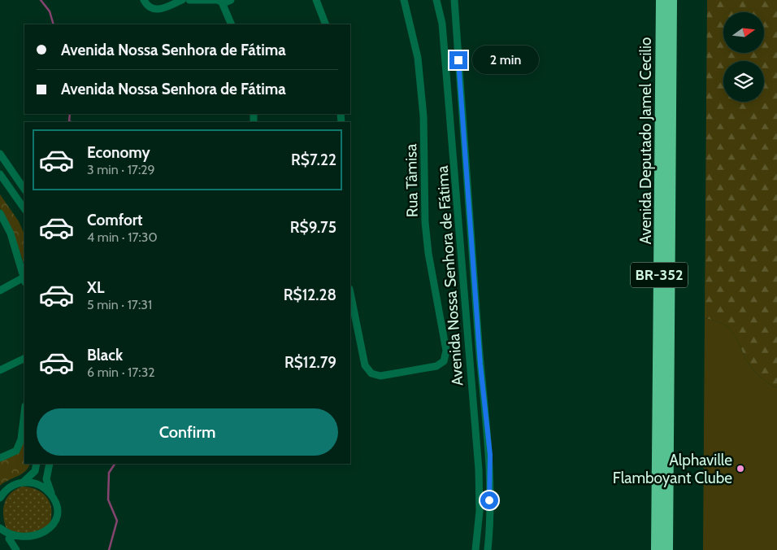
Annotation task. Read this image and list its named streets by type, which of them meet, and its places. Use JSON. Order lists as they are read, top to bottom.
{
  "streets": {
    "highway": ["Avenida Deputado Jamel Cecilio", "BR-352"],
    "street": ["Rua Tâmisa", "Avenida Nossa Senhora de Fátima"]
  },
  "places": ["Alphaville Flamboyant Clube"],
  "north": "right",
  "page": {
    "banner": ["Avenida Nossa Senhora de Fátima", "Avenida Nossa Senhora de Fátima"],
    "bubble": "2 min",
    "list": [
      {
        "name": "Economy",
        "note": "3 min · 17:29",
        "value": "R$7.22"
      },
      {
        "name": "Comfort",
        "note": "4 min · 17:30",
        "value": "R$9.75"
      },
      {
        "name": "XL",
        "note": "5 min · 17:31",
        "value": "R$12.28"
      },
      {
        "name": "Black",
        "note": "6 min · 17:32",
        "value": "R$12.79"
      }
    ],
    "buttons": "Confirm"
  }
}
